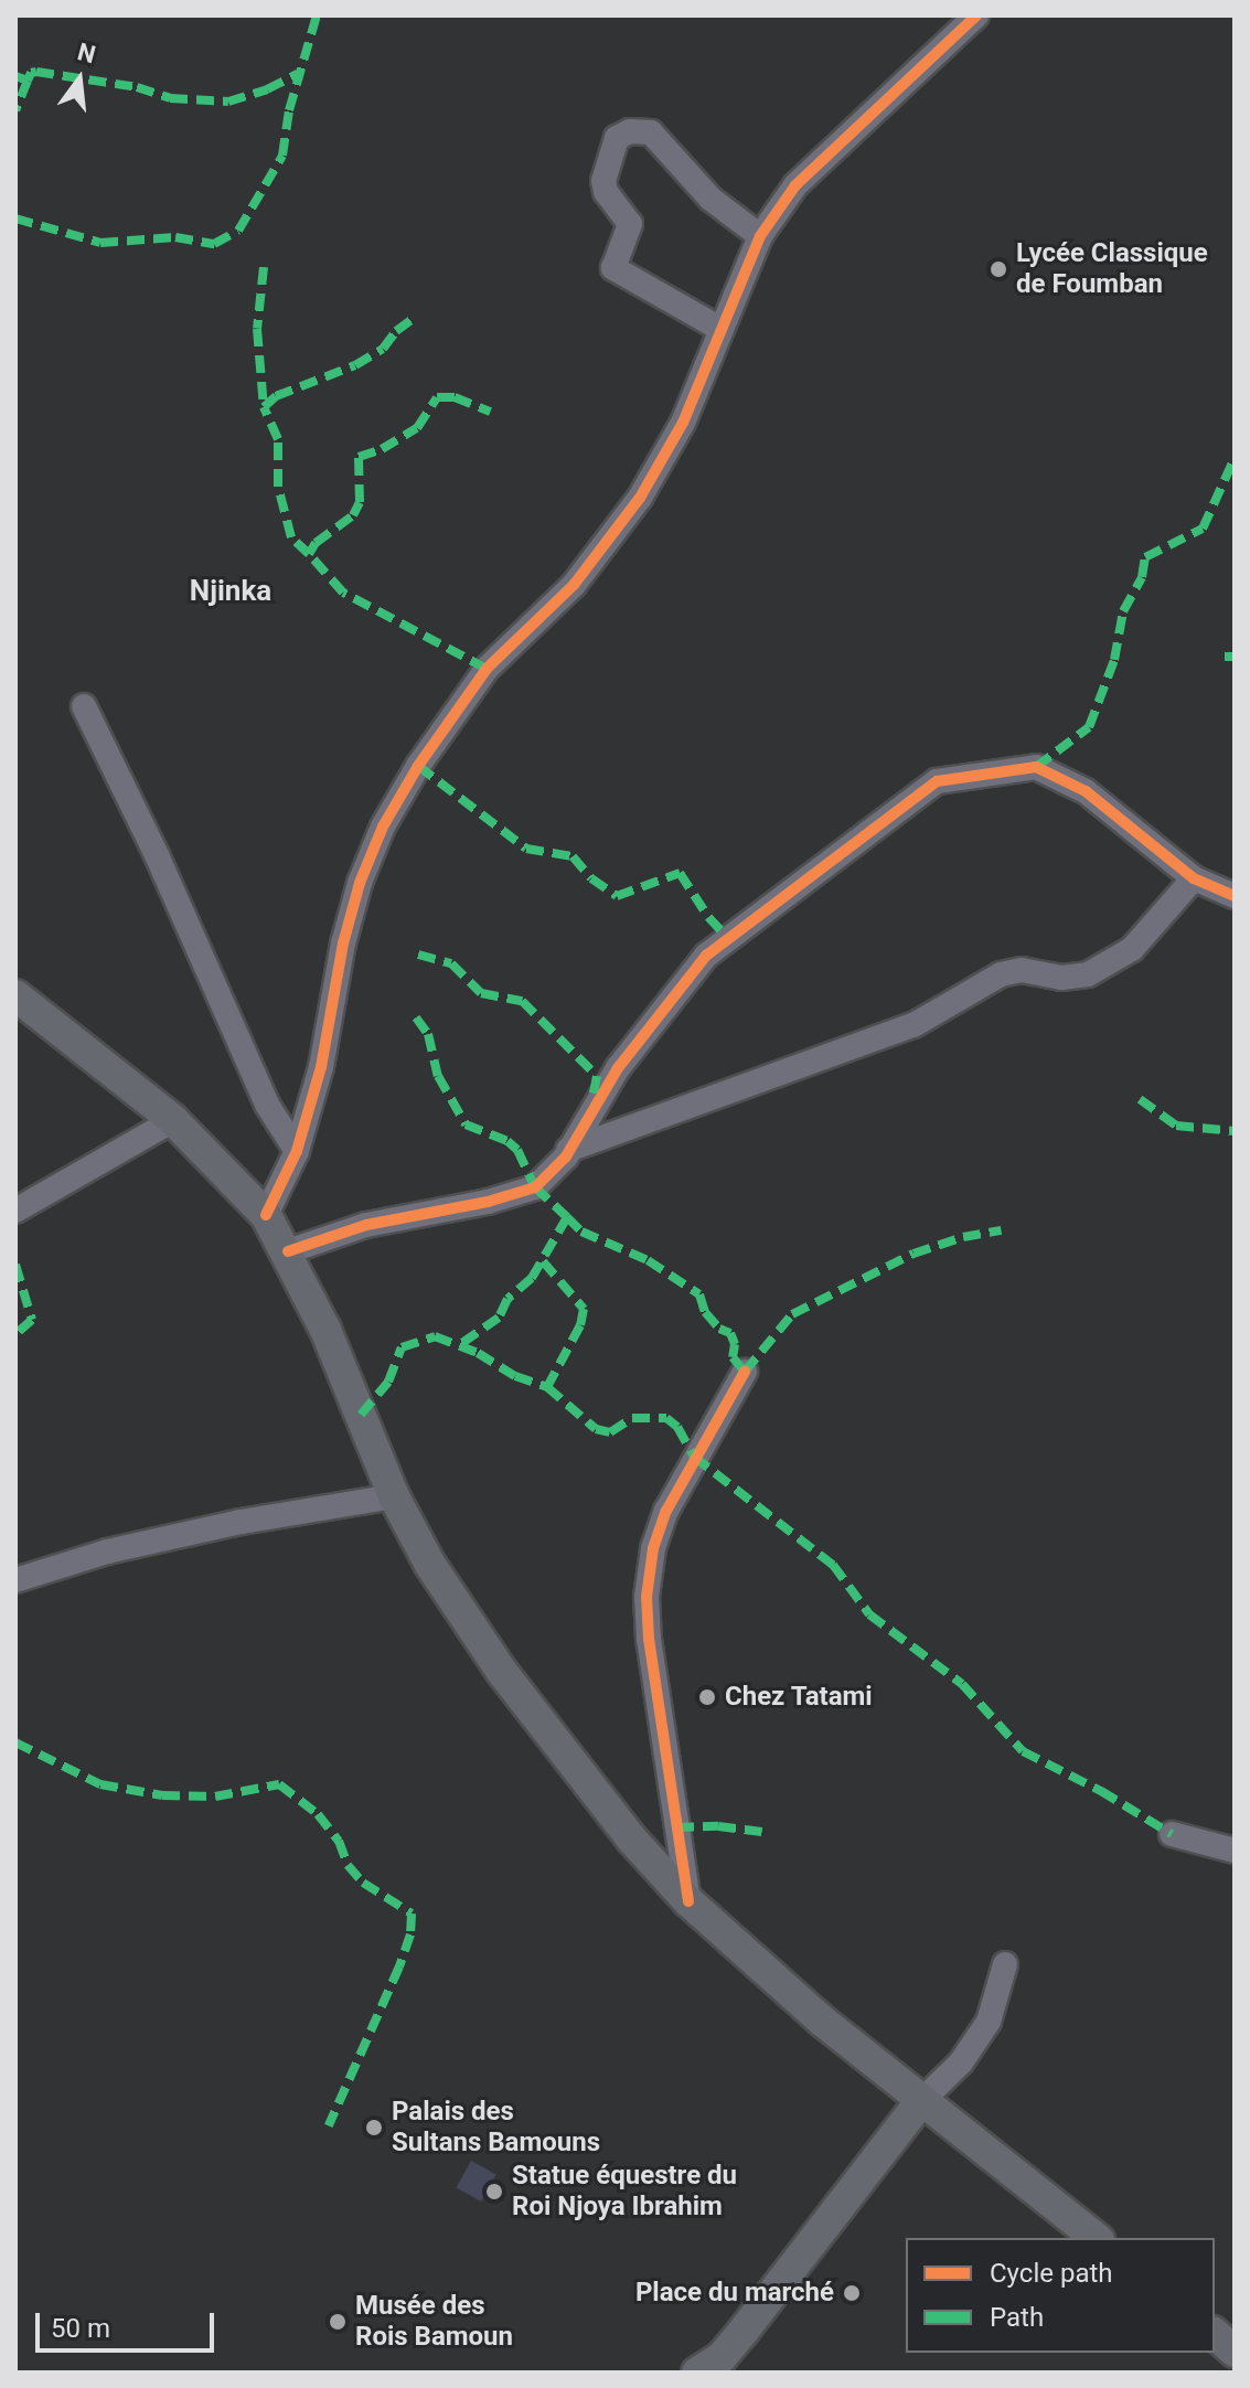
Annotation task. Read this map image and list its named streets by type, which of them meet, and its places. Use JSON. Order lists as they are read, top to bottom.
{
  "districts": ["Njinka"],
  "places": [
    "Lycée Classique de Foumban",
    "Chez Tatami",
    "Palais des Sultans Bamouns",
    "Statue équestre du Roi Njoya Ibrahim",
    "Place du marché",
    "Musée des Rois Bamoun"
  ],
  "legend": ["Cycle path", "Path"],
  "scale_bar": "50 m",
  "north": "top"
}
